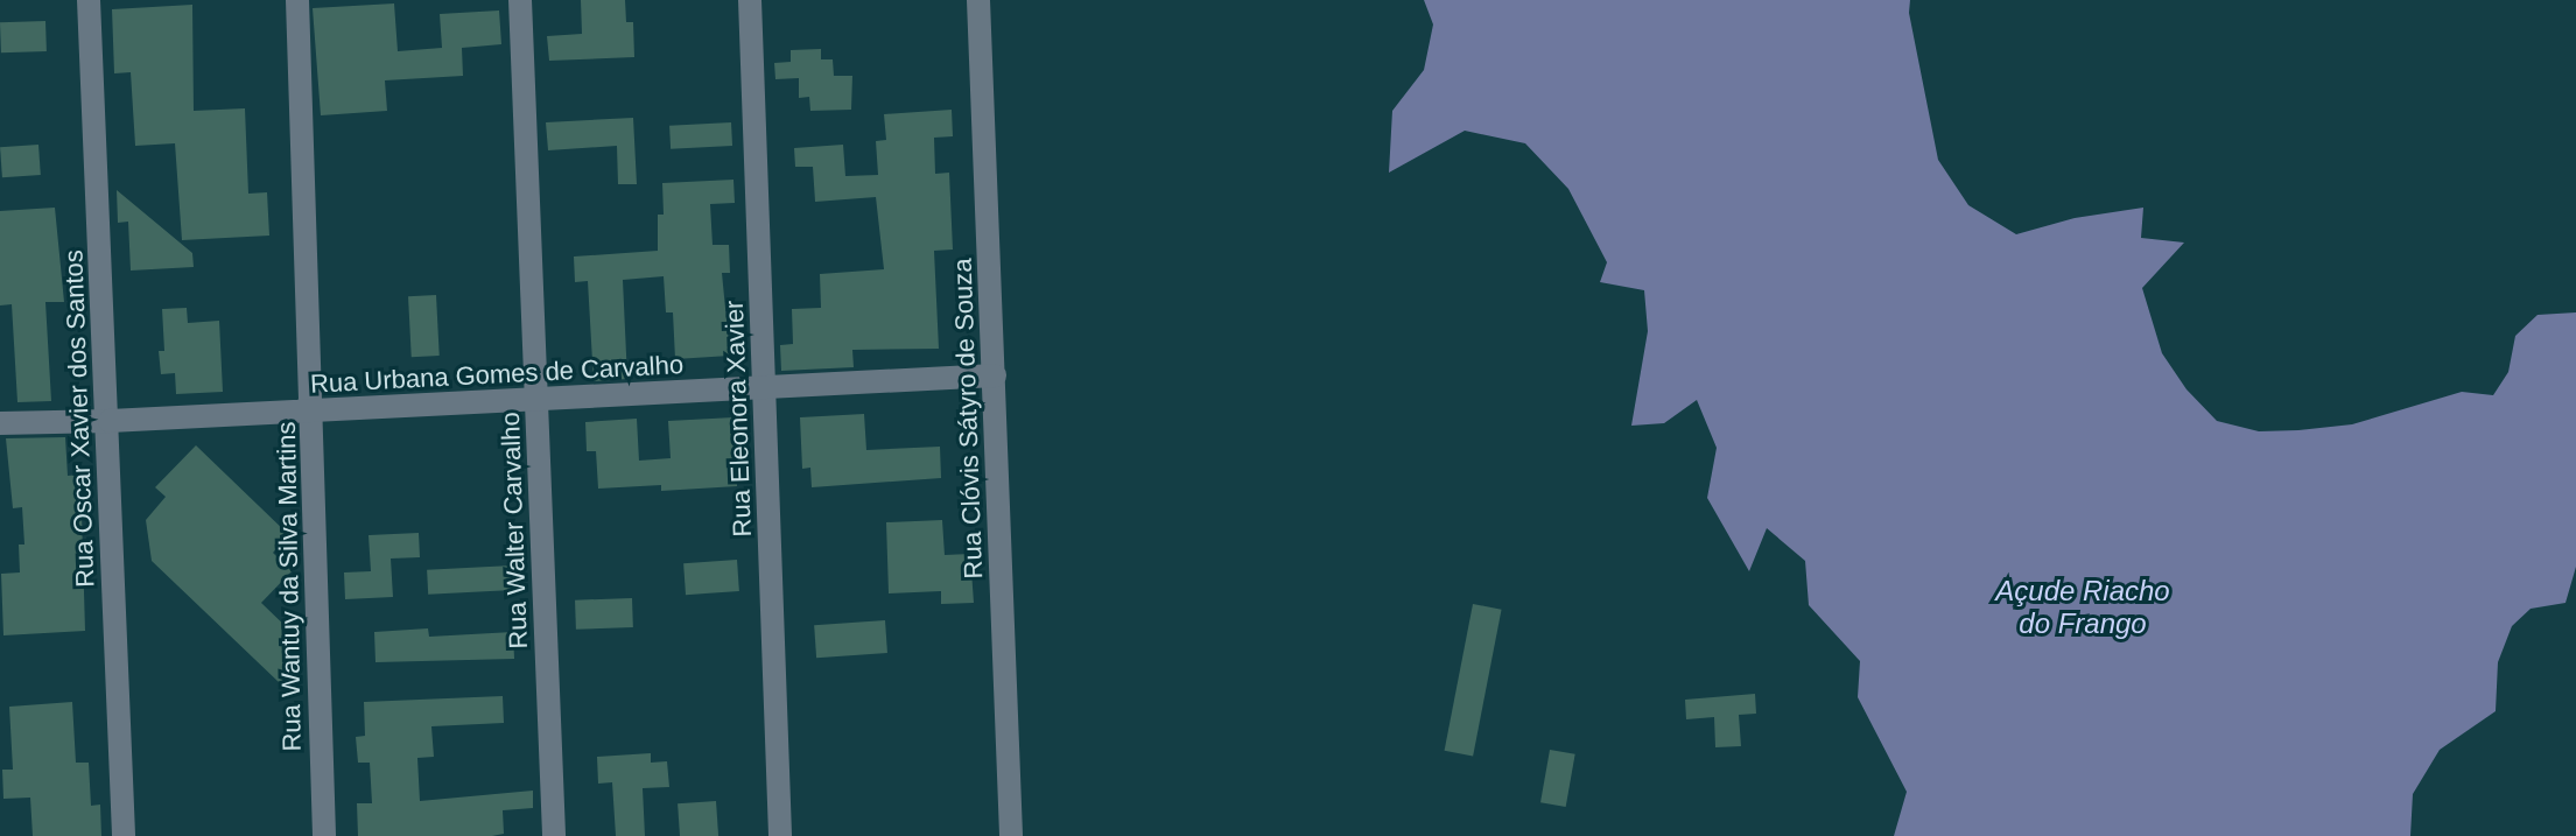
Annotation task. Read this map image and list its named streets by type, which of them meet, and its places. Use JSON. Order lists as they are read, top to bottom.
{
  "streets": {
    "street": [
      "Rua Urbana Gomes de Carvalho",
      "Rua Oscar Xavier dos Santos",
      "Rua Eleonora Xavier",
      "Rua Clóvis Sátyro de Souza",
      "Rua Walter Carvalho",
      "Rua Wantuy da Silva Martins"
    ]
  },
  "crossings": [
    ["Rua Urbana Gomes de Carvalho", "Rua Oscar Xavier dos Santos"],
    ["Rua Urbana Gomes de Carvalho", "Rua Eleonora Xavier"],
    ["Rua Urbana Gomes de Carvalho", "Rua Clóvis Sátyro de Souza"],
    ["Rua Urbana Gomes de Carvalho", "Rua Walter Carvalho"],
    ["Rua Urbana Gomes de Carvalho", "Rua Wantuy da Silva Martins"]
  ],
  "water": ["Açude Riacho do Frango"]
}
